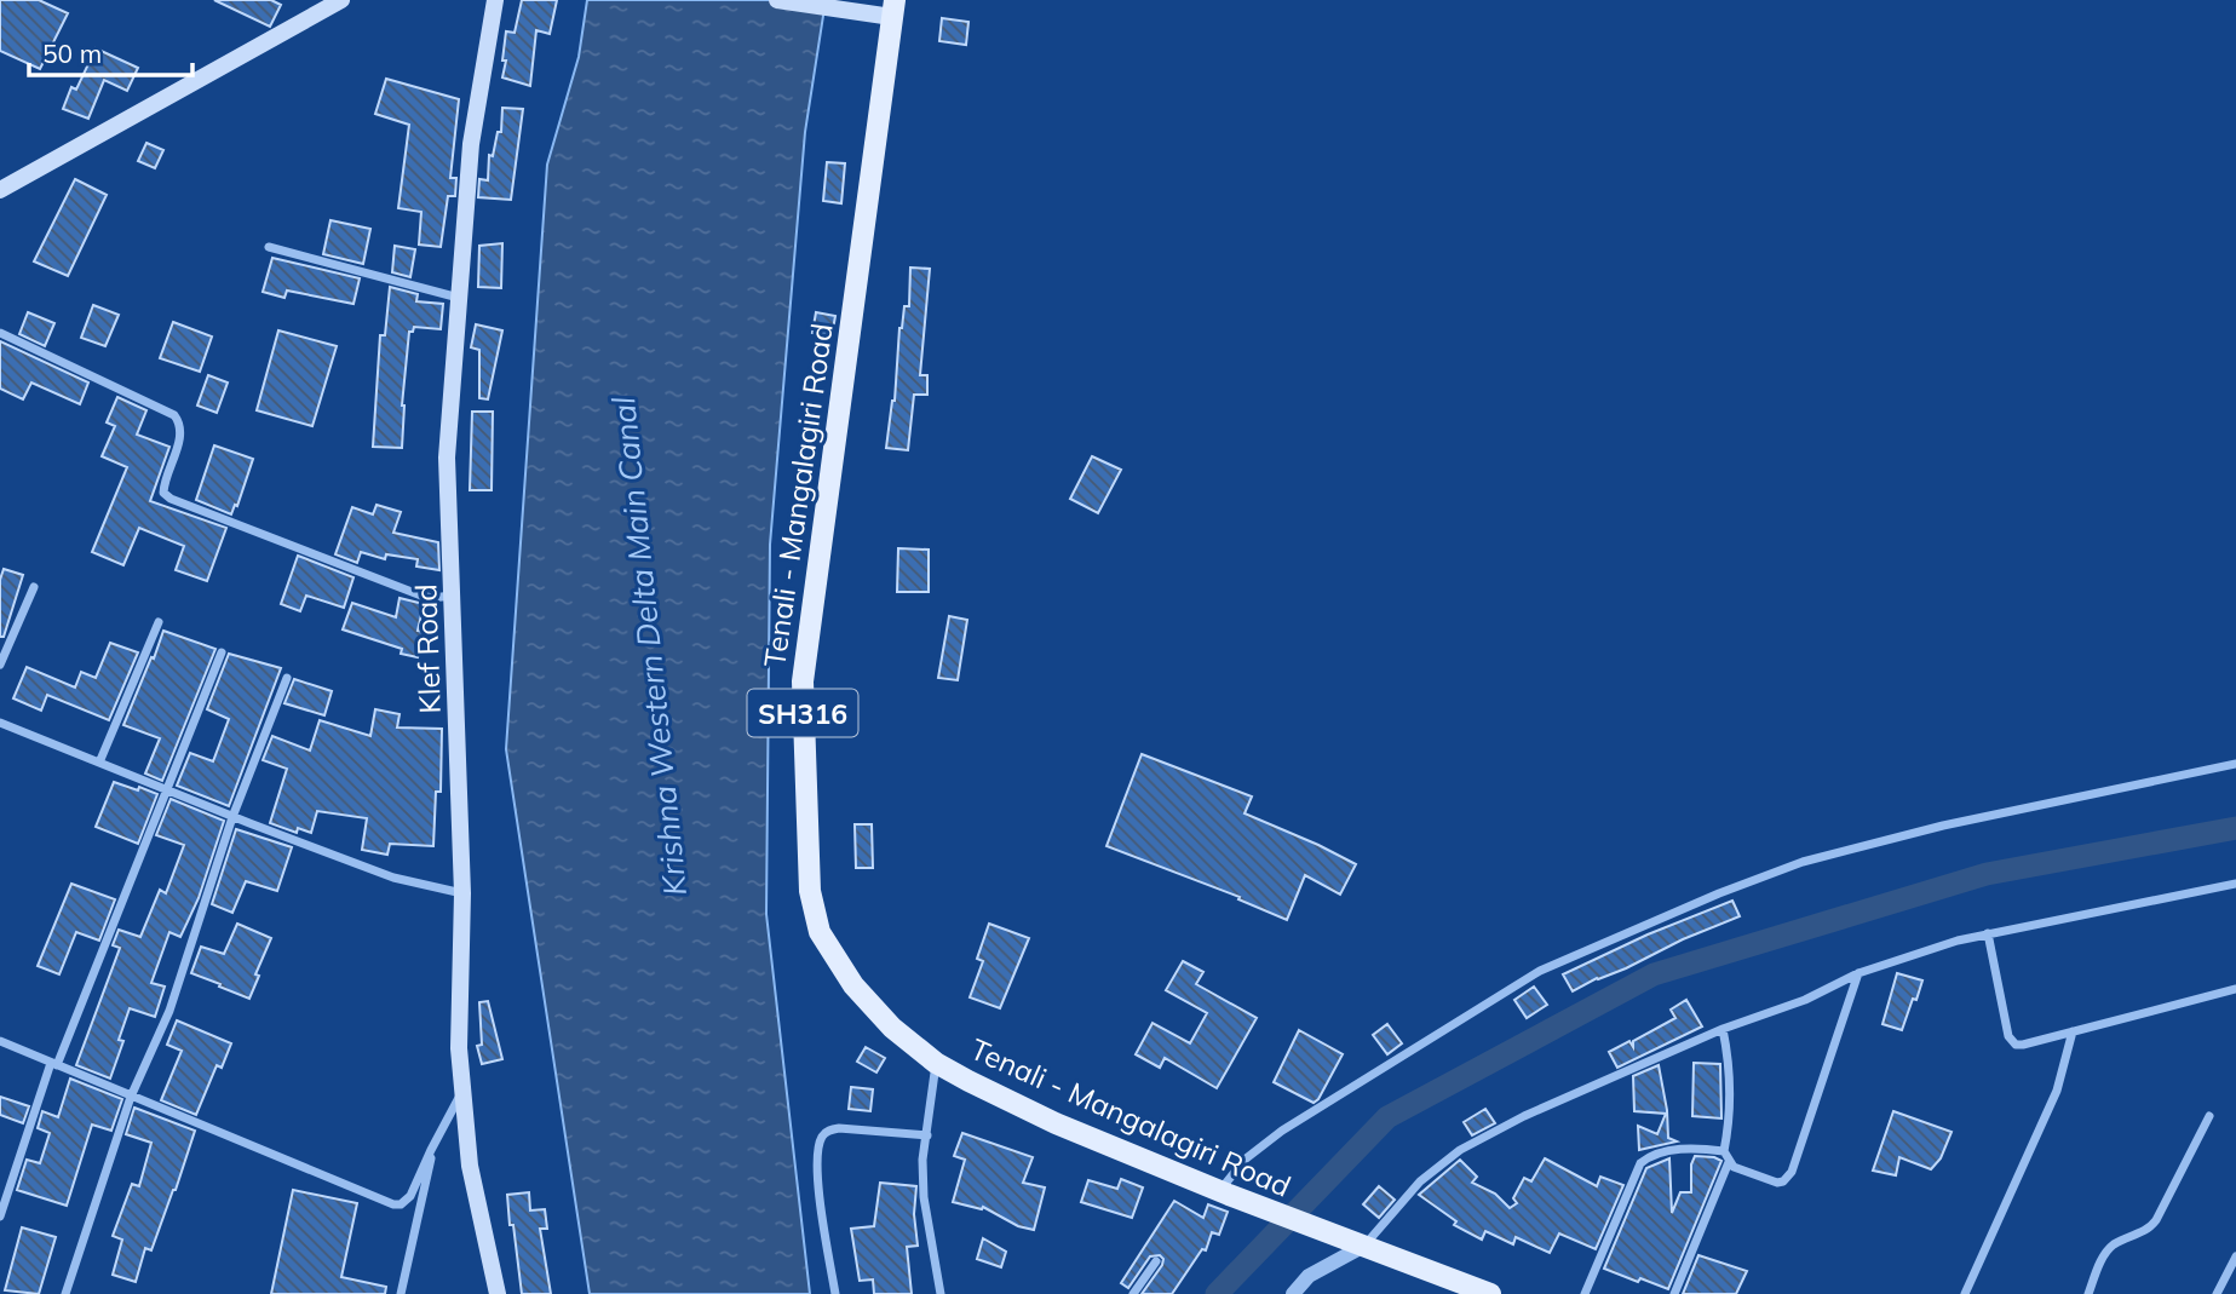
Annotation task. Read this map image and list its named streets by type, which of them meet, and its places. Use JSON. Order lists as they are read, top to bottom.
{
  "streets": {
    "main road": ["Tenali - Mangalagiri Road", "Klef Road", "SH316"]
  },
  "water": ["Krishna Western Delta Main Canal"],
  "scale_bar": "50 m"
}
